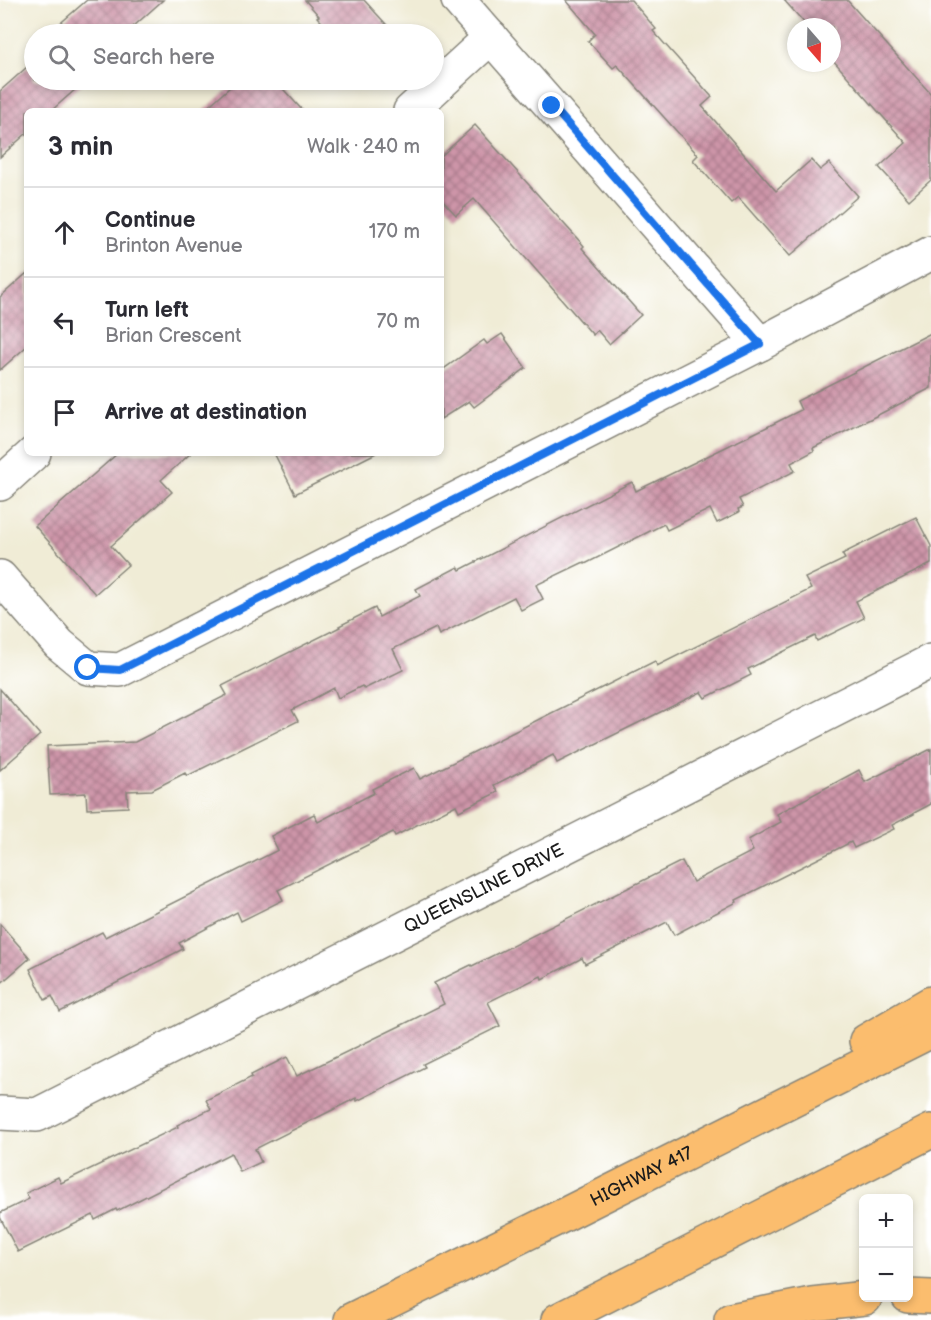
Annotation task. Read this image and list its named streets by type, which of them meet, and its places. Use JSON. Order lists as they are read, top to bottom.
{
  "streets": {
    "highway": ["HIGHWAY 417"],
    "street": ["QUEENSLINE DRIVE"]
  },
  "north": "bottom",
  "page": {
    "search": "Search here",
    "heading": ["3 min", "Walk · 240 m"],
    "list": [
      ["Continue", "Brinton Avenue", "170 m"],
      ["Turn left", "Brian Crescent", "70 m"],
      "Arrive at destination"
    ],
    "map_buttons": ["+", "−"]
  }
}
